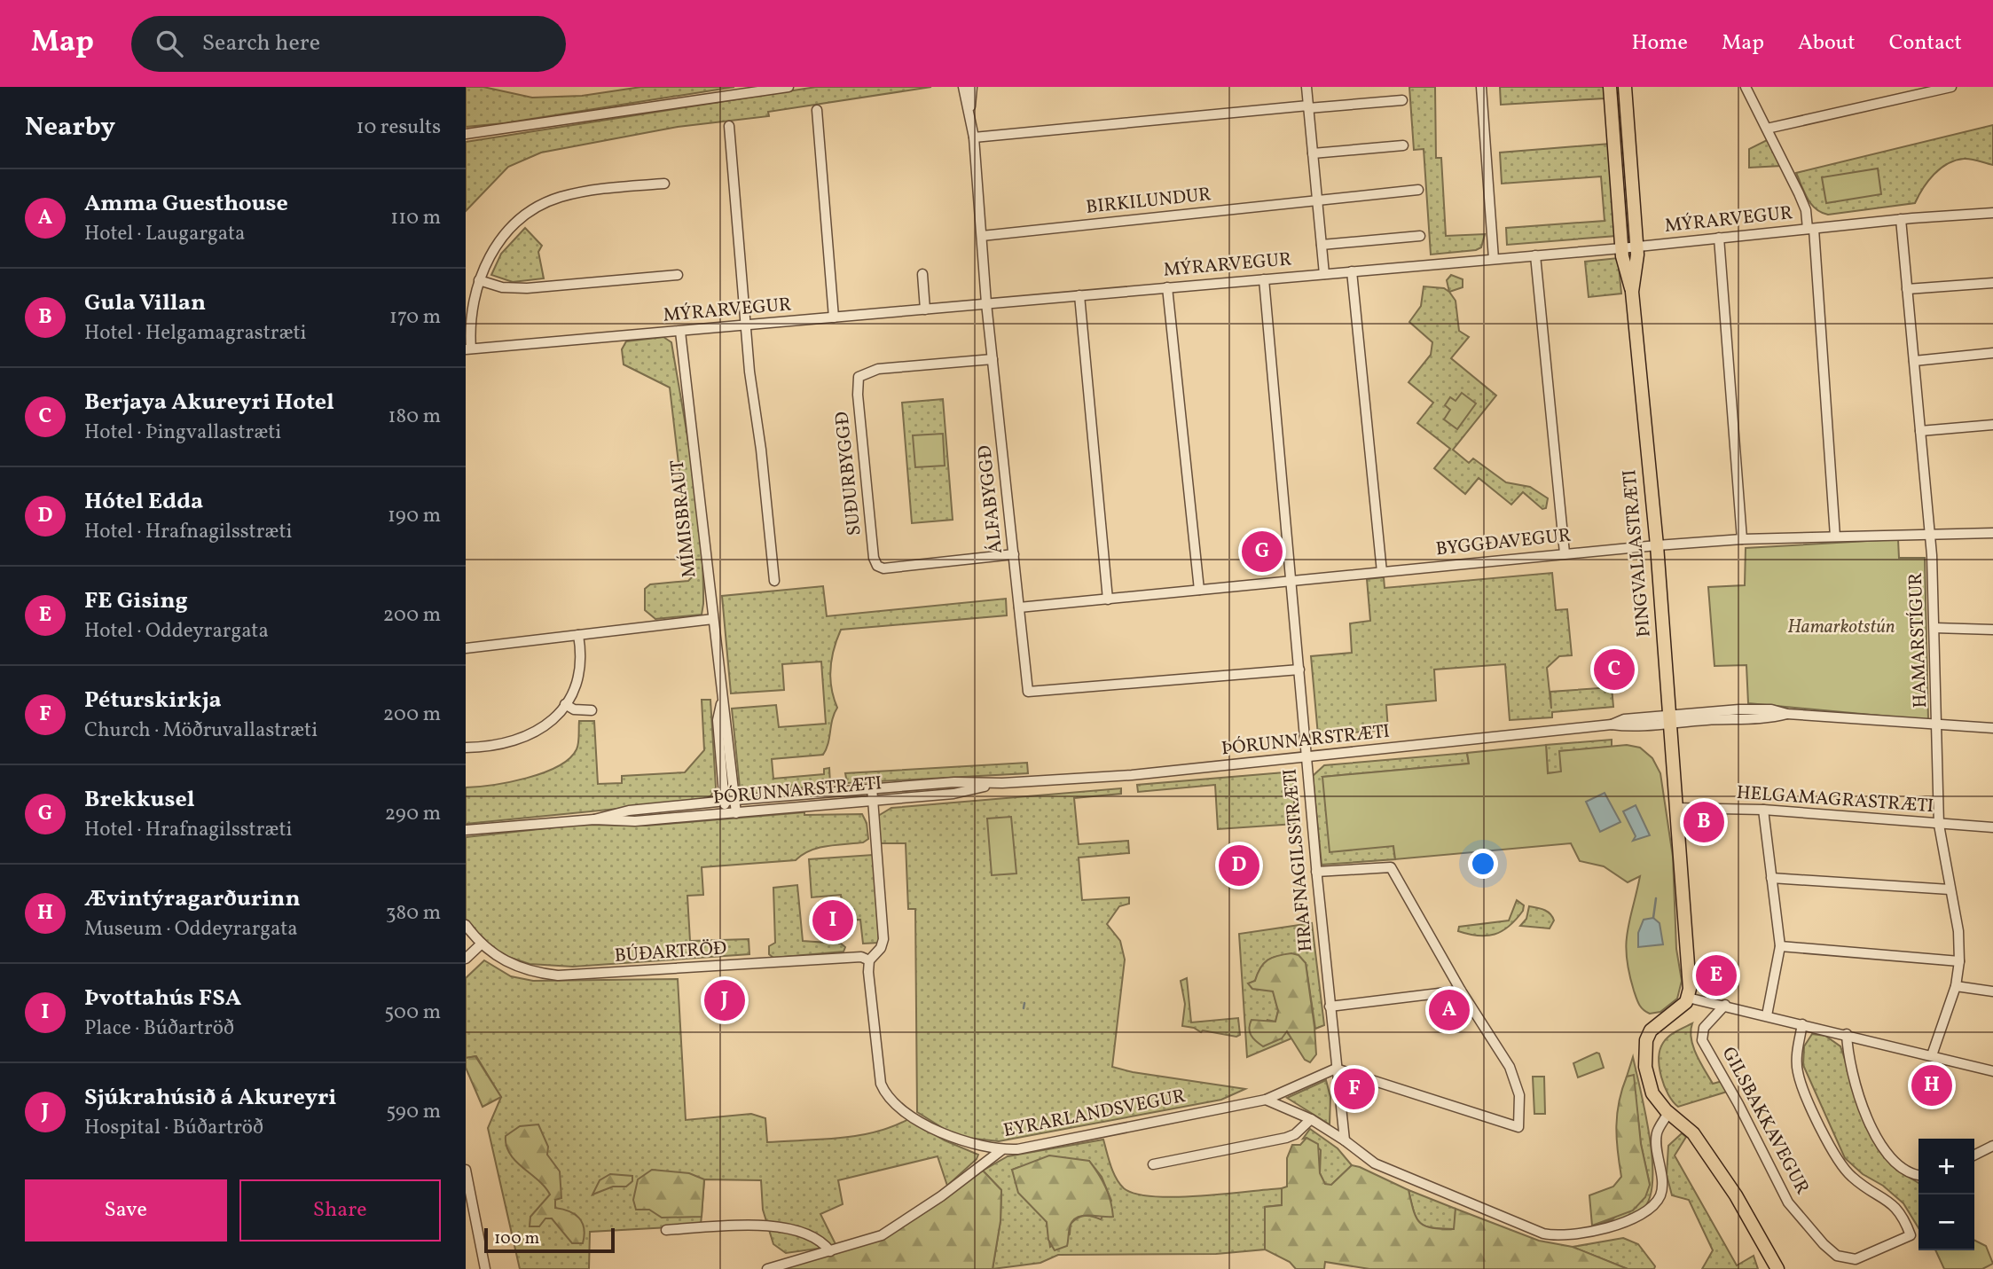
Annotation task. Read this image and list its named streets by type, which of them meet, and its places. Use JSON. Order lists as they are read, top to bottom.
{
  "streets": {
    "main road": ["ÞINGVALLASTRÆTI"],
    "street": [
      "BIRKILUNDUR",
      "MÝRARVEGUR",
      "SUÐURBYGGÐ",
      "ÁLFABYGGÐ",
      "MÍMISBRAUT",
      "BYGGÐAVEGUR",
      "HAMARSTÍGUR",
      "ÞÓRUNNARSTRÆTI",
      "HELGAMAGRASTRÆTI",
      "HRAFNAGILSSTRÆTI",
      "BÚÐARTRÖÐ",
      "EYRARLANDSVEGUR",
      "GILSBAKKAVEGUR"
    ]
  },
  "crossings": [
    ["BIRKILUNDUR", "ÁLFABYGGÐ"],
    ["MÝRARVEGUR", "ÁLFABYGGÐ"],
    ["MÝRARVEGUR", "MÍMISBRAUT"],
    ["MÝRARVEGUR", "ÞINGVALLASTRÆTI"],
    ["MÝRARVEGUR", "HAMARSTÍGUR"],
    ["MÝRARVEGUR", "HRAFNAGILSSTRÆTI"],
    ["SUÐURBYGGÐ", "ÁLFABYGGÐ"],
    ["ÁLFABYGGÐ", "BYGGÐAVEGUR"],
    ["ÁLFABYGGÐ", "HRAFNAGILSSTRÆTI"],
    ["MÍMISBRAUT", "ÞÓRUNNARSTRÆTI"],
    ["BYGGÐAVEGUR", "ÞINGVALLASTRÆTI"],
    ["BYGGÐAVEGUR", "HAMARSTÍGUR"],
    ["BYGGÐAVEGUR", "HRAFNAGILSSTRÆTI"],
    ["ÞINGVALLASTRÆTI", "ÞÓRUNNARSTRÆTI"],
    ["ÞINGVALLASTRÆTI", "HELGAMAGRASTRÆTI"],
    ["HAMARSTÍGUR", "ÞÓRUNNARSTRÆTI"],
    ["HAMARSTÍGUR", "HELGAMAGRASTRÆTI"],
    ["ÞÓRUNNARSTRÆTI", "HRAFNAGILSSTRÆTI"],
    ["HRAFNAGILSSTRÆTI", "EYRARLANDSVEGUR"],
    ["BÚÐARTRÖÐ", "EYRARLANDSVEGUR"]
  ],
  "parks": ["Hamarkotstún"],
  "scale_bar": "100 m",
  "page": {
    "header": "Map",
    "search": "Search here",
    "nav": [
      "Home",
      "Map",
      "About",
      "Contact"
    ],
    "heading": ["Nearby", "10 results"],
    "list": [
      {
        "mark": "A",
        "name": "Amma Guesthouse",
        "note": "Hotel · Laugargata",
        "value": "110 m"
      },
      {
        "mark": "B",
        "name": "Gula Villan",
        "note": "Hotel · Helgamagrastræti",
        "value": "170 m"
      },
      {
        "mark": "C",
        "name": "Berjaya Akureyri Hotel",
        "note": "Hotel · Þingvallastræti",
        "value": "180 m"
      },
      {
        "mark": "D",
        "name": "Hótel Edda",
        "note": "Hotel · Hrafnagilsstræti",
        "value": "190 m"
      },
      {
        "mark": "E",
        "name": "FE Gising",
        "note": "Hotel · Oddeyrargata",
        "value": "200 m"
      },
      {
        "mark": "F",
        "name": "Péturskirkja",
        "note": "Church · Möðruvallastræti",
        "value": "200 m"
      },
      {
        "mark": "G",
        "name": "Brekkusel",
        "note": "Hotel · Hrafnagilsstræti",
        "value": "290 m"
      },
      {
        "mark": "H",
        "name": "Ævintýragarðurinn",
        "note": "Museum · Oddeyrargata",
        "value": "380 m"
      },
      {
        "mark": "I",
        "name": "Þvottahús FSA",
        "note": "Place · Búðartröð",
        "value": "500 m"
      },
      {
        "mark": "J",
        "name": "Sjúkrahúsið á Akureyri",
        "note": "Hospital · Búðartröð",
        "value": "590 m"
      }
    ],
    "pins": [
      "G",
      "C",
      "B",
      "D",
      "I",
      "E",
      "J",
      "A",
      "H",
      "F"
    ],
    "map_buttons": ["+", "−"],
    "buttons": ["Save", "Share"],
    "scale": "100 m"
  }
}
